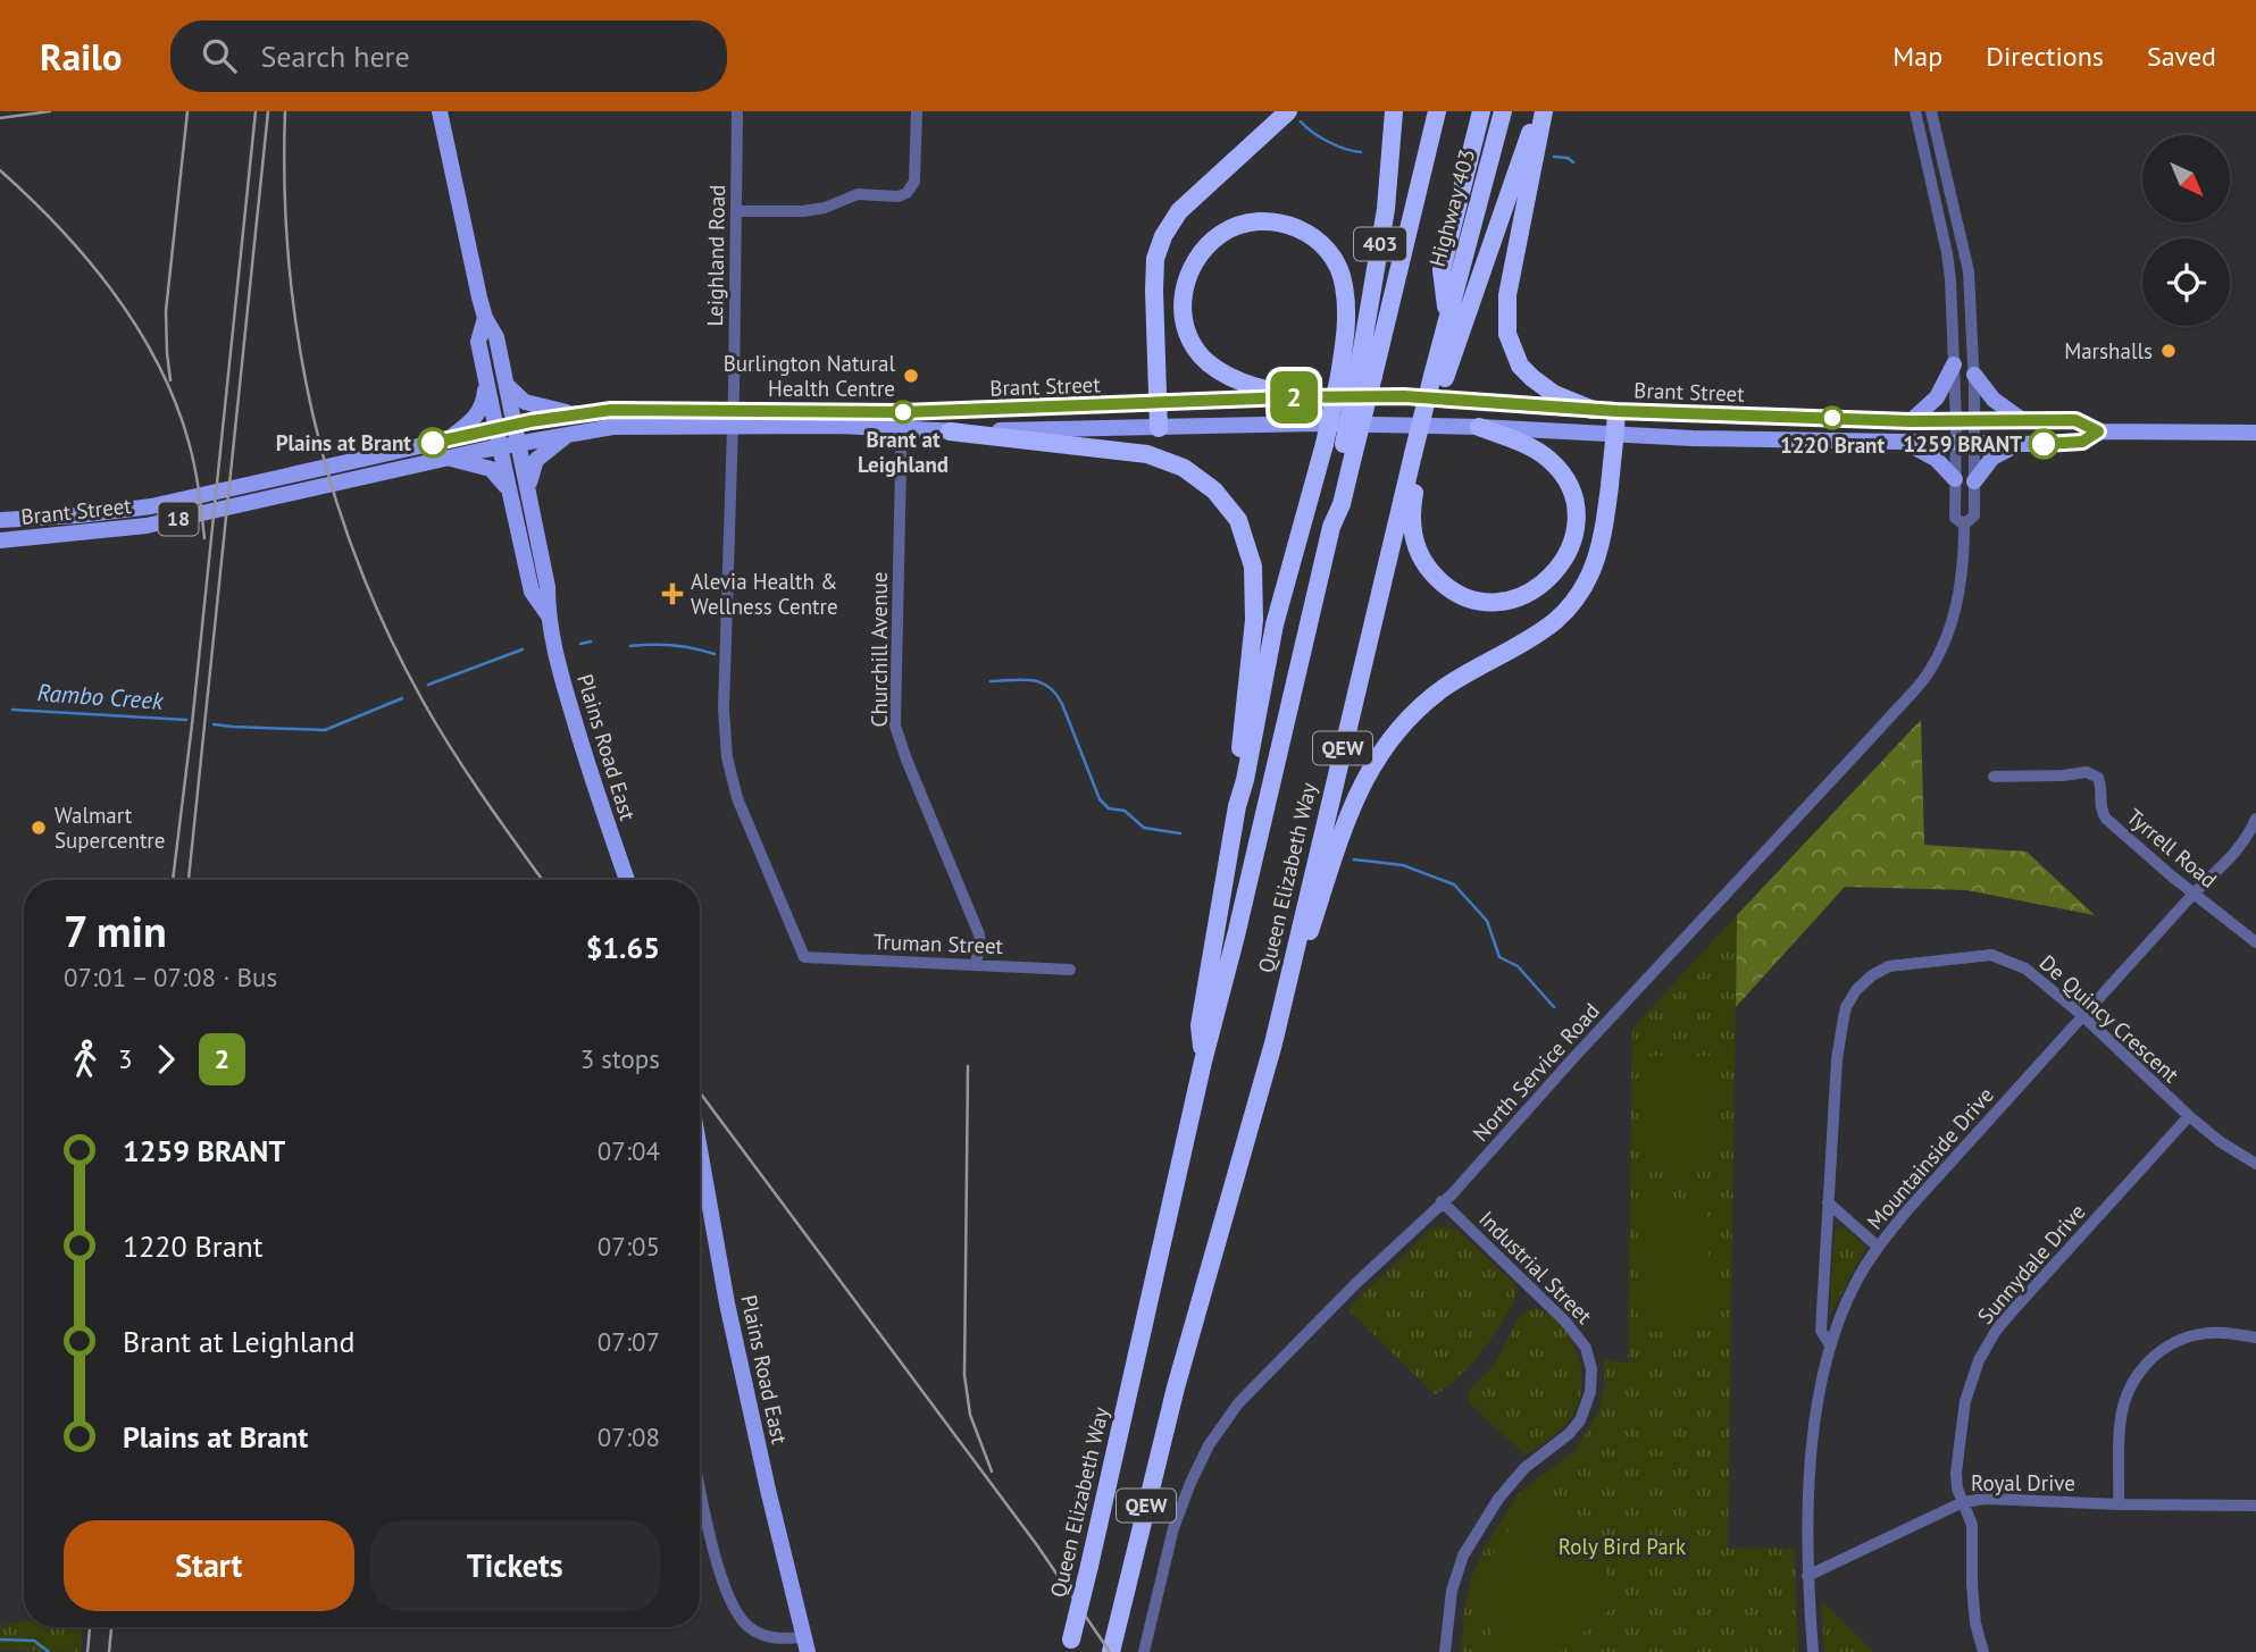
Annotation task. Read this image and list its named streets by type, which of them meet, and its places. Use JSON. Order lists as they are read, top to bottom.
{
  "streets": {
    "highway": [
      "Highway 403",
      "403",
      "QEW",
      "Queen Elizabeth Way"
    ],
    "main road": ["Brant Street", "18", "Plains Road East"],
    "street": [
      "Leighland Road",
      "Churchill Avenue",
      "Tyrrell Road",
      "Truman Street",
      "De Quincy Crescent",
      "North Service Road",
      "Mountainside Drive",
      "Sunnydale Drive",
      "Industrial Street",
      "Royal Drive"
    ]
  },
  "crossings": [
    ["Highway 403", "Queen Elizabeth Way"],
    ["403", "Queen Elizabeth Way"],
    ["Leighland Road", "Brant Street"],
    ["Leighland Road", "Truman Street"],
    ["Brant Street", "Churchill Avenue"],
    ["Brant Street", "Plains Road East"],
    ["Brant Street", "North Service Road"],
    ["Churchill Avenue", "Truman Street"],
    ["Tyrrell Road", "Mountainside Drive"],
    ["De Quincy Crescent", "Mountainside Drive"],
    ["De Quincy Crescent", "Sunnydale Drive"],
    ["North Service Road", "Industrial Street"],
    ["Mountainside Drive", "Royal Drive"],
    ["Sunnydale Drive", "Royal Drive"]
  ],
  "water": ["Rambo Creek"],
  "parks": ["Roly Bird Park"],
  "places": {
    "other": [
      "Marshalls",
      "Burlington Natural Health Centre",
      "Brant at Leighland",
      "1220 Brant",
      "Plains at Brant",
      "1259 BRANT",
      "Walmart Supercentre"
    ],
    "health": ["Alevia Health & Wellness Centre"]
  },
  "lines": ["bus line 2"],
  "north": "bottom right",
  "page": {
    "header": "Railo",
    "search": "Search here",
    "nav": ["Map", "Directions", "Saved"],
    "on_map": "2",
    "heading": ["7 min", "07:01 – 07:08 · Bus", "$1.65"],
    "legs": ["3", "2", "3 stops"],
    "list": [
      {
        "name": "1259 BRANT",
        "value": "07:04"
      },
      {
        "name": "1220 Brant",
        "value": "07:05"
      },
      {
        "name": "Brant at Leighland",
        "value": "07:07"
      },
      {
        "name": "Plains at Brant",
        "value": "07:08"
      }
    ],
    "buttons": ["Start", "Tickets"]
  }
}
